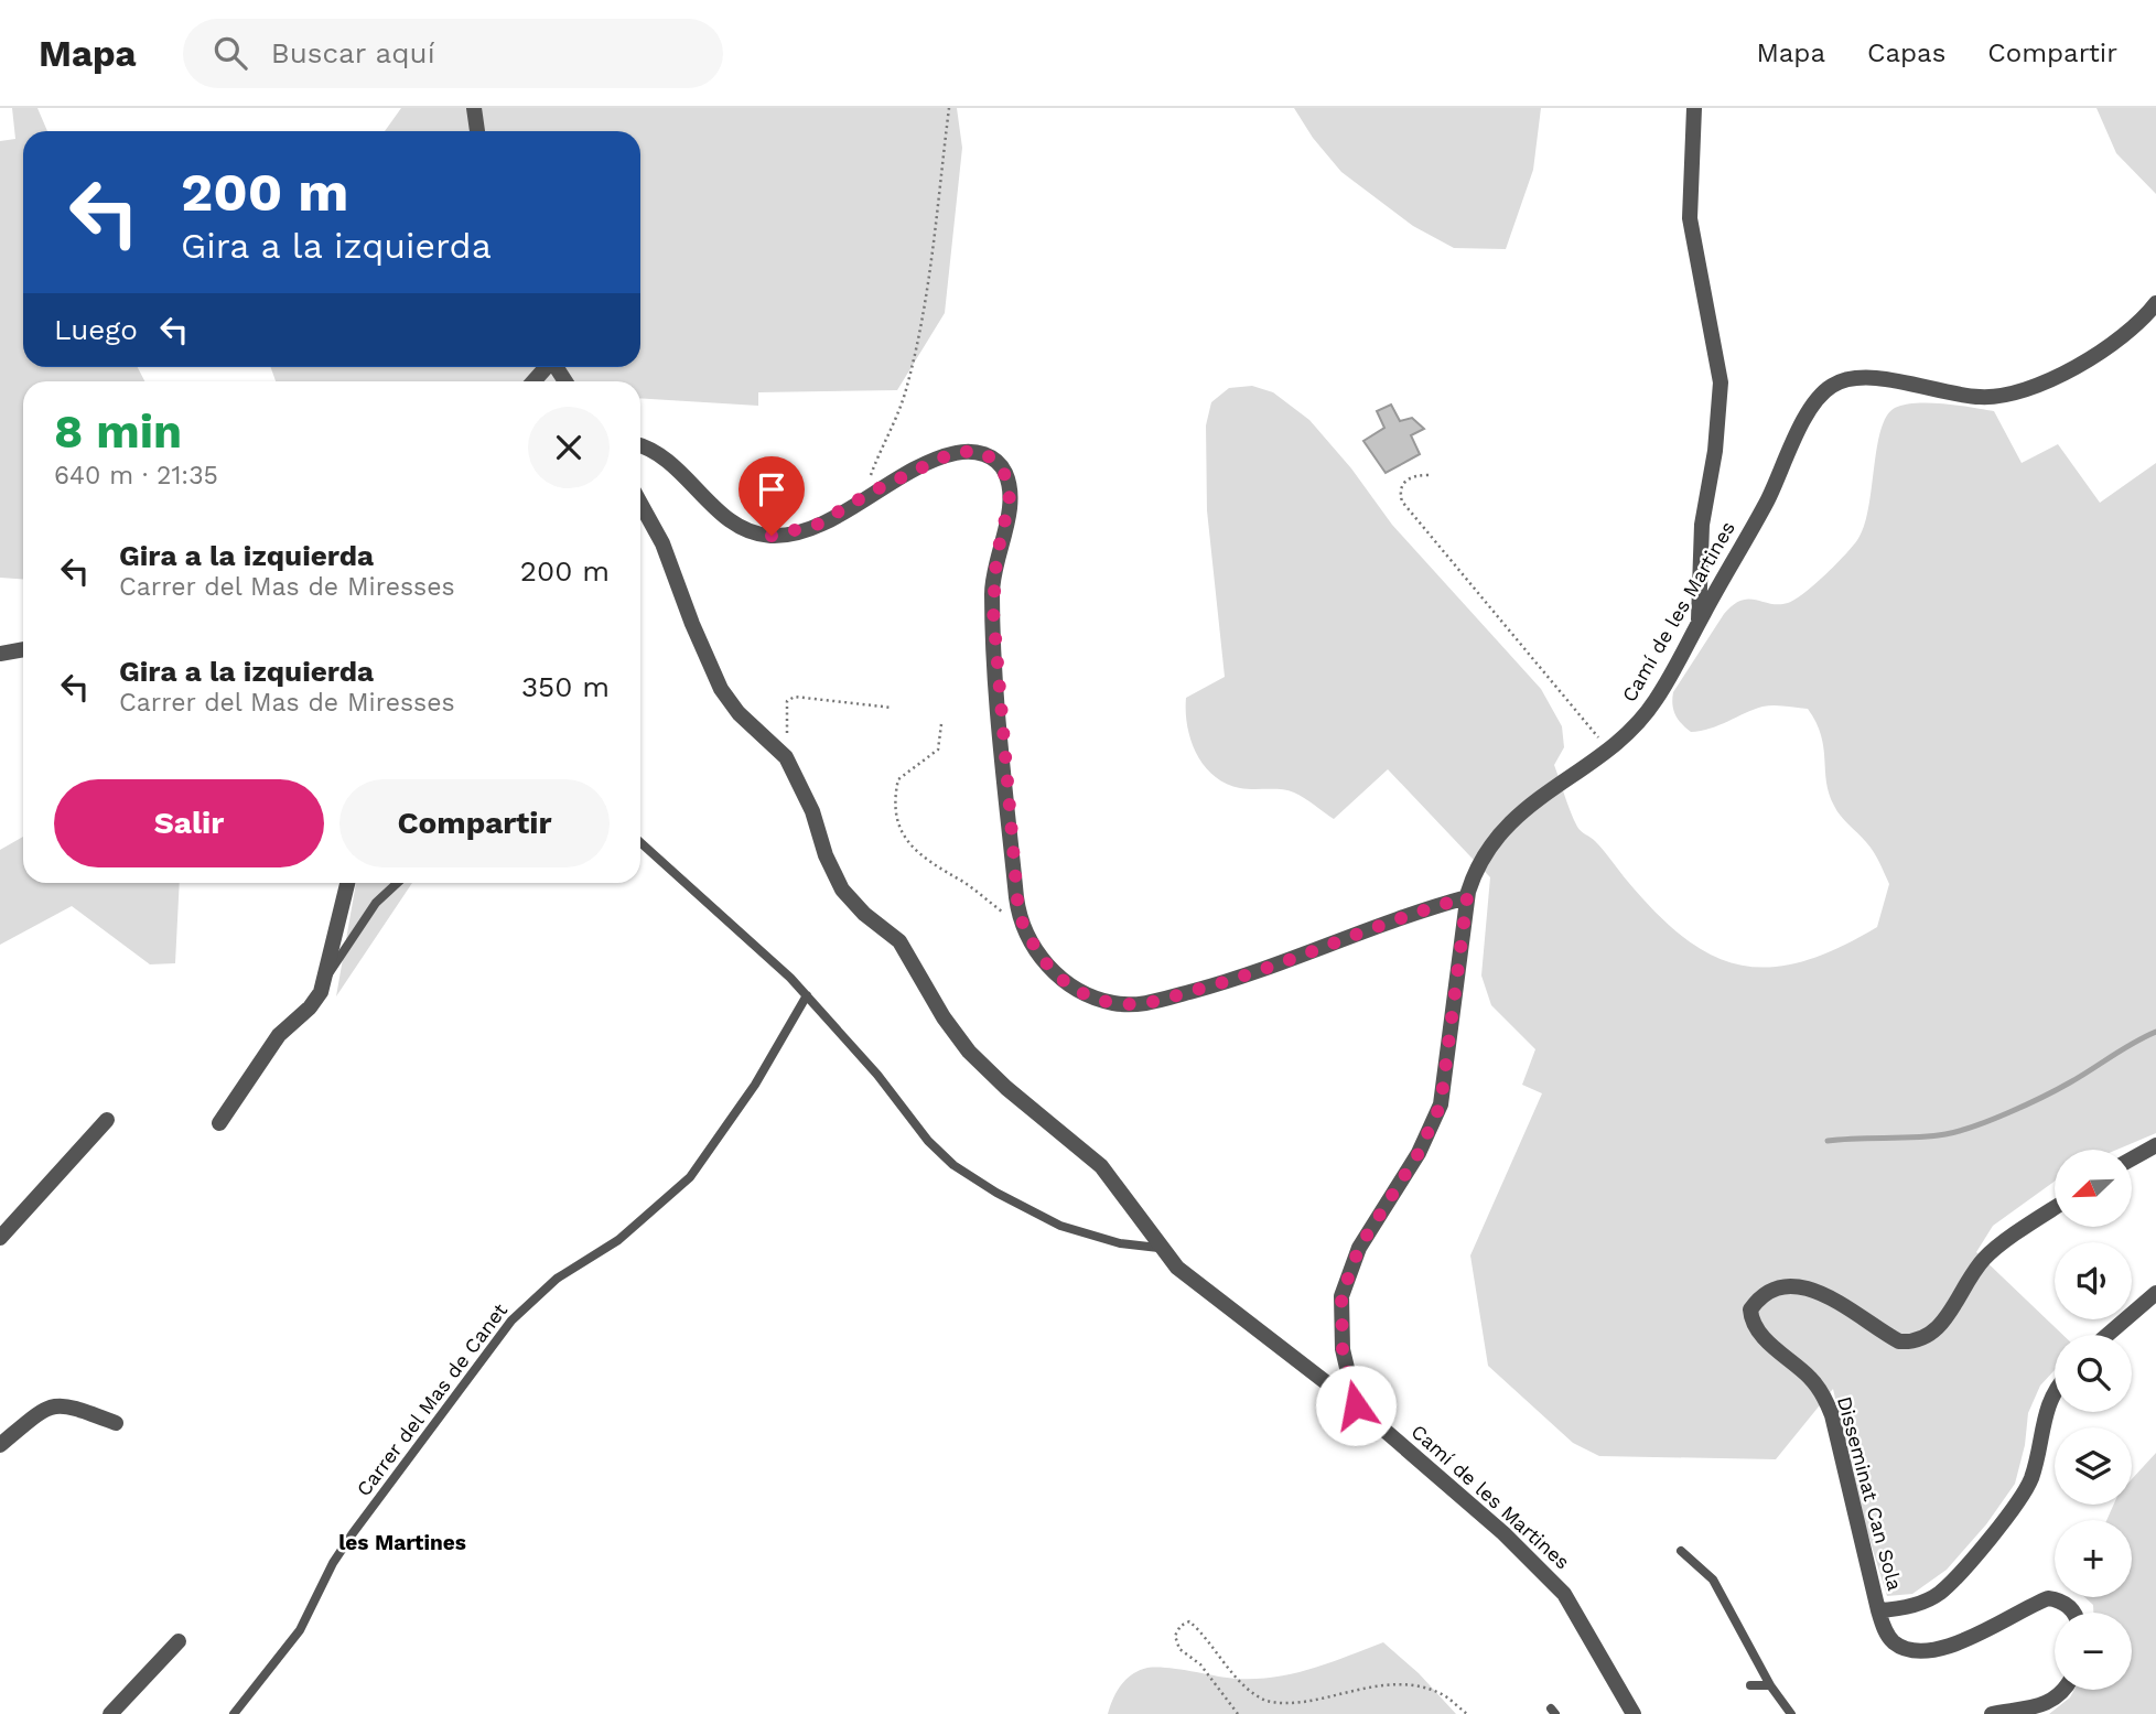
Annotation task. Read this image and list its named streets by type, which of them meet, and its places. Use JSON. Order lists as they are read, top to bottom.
{
  "streets": {
    "street": ["Camí de les Martines", "Disseminat Can Sola"],
    "lane": ["Carrer del Mas de Canet"]
  },
  "districts": ["les Martines"],
  "north": "bottom left",
  "page": {
    "header": "Mapa",
    "search": "Buscar aquí",
    "nav": ["Mapa", "Capas", "Compartir"],
    "turn": ["200 m", "Gira a la izquierda"],
    "then": "Luego",
    "heading": ["8 min", "640 m · 21:35"],
    "list": [
      {
        "name": "Gira a la izquierda",
        "note": "Carrer del Mas de Miresses",
        "value": "200 m"
      },
      {
        "name": "Gira a la izquierda",
        "note": "Carrer del Mas de Miresses",
        "value": "350 m"
      }
    ],
    "buttons": ["Salir", "Compartir"],
    "map_buttons": ["+", "−"]
  }
}
